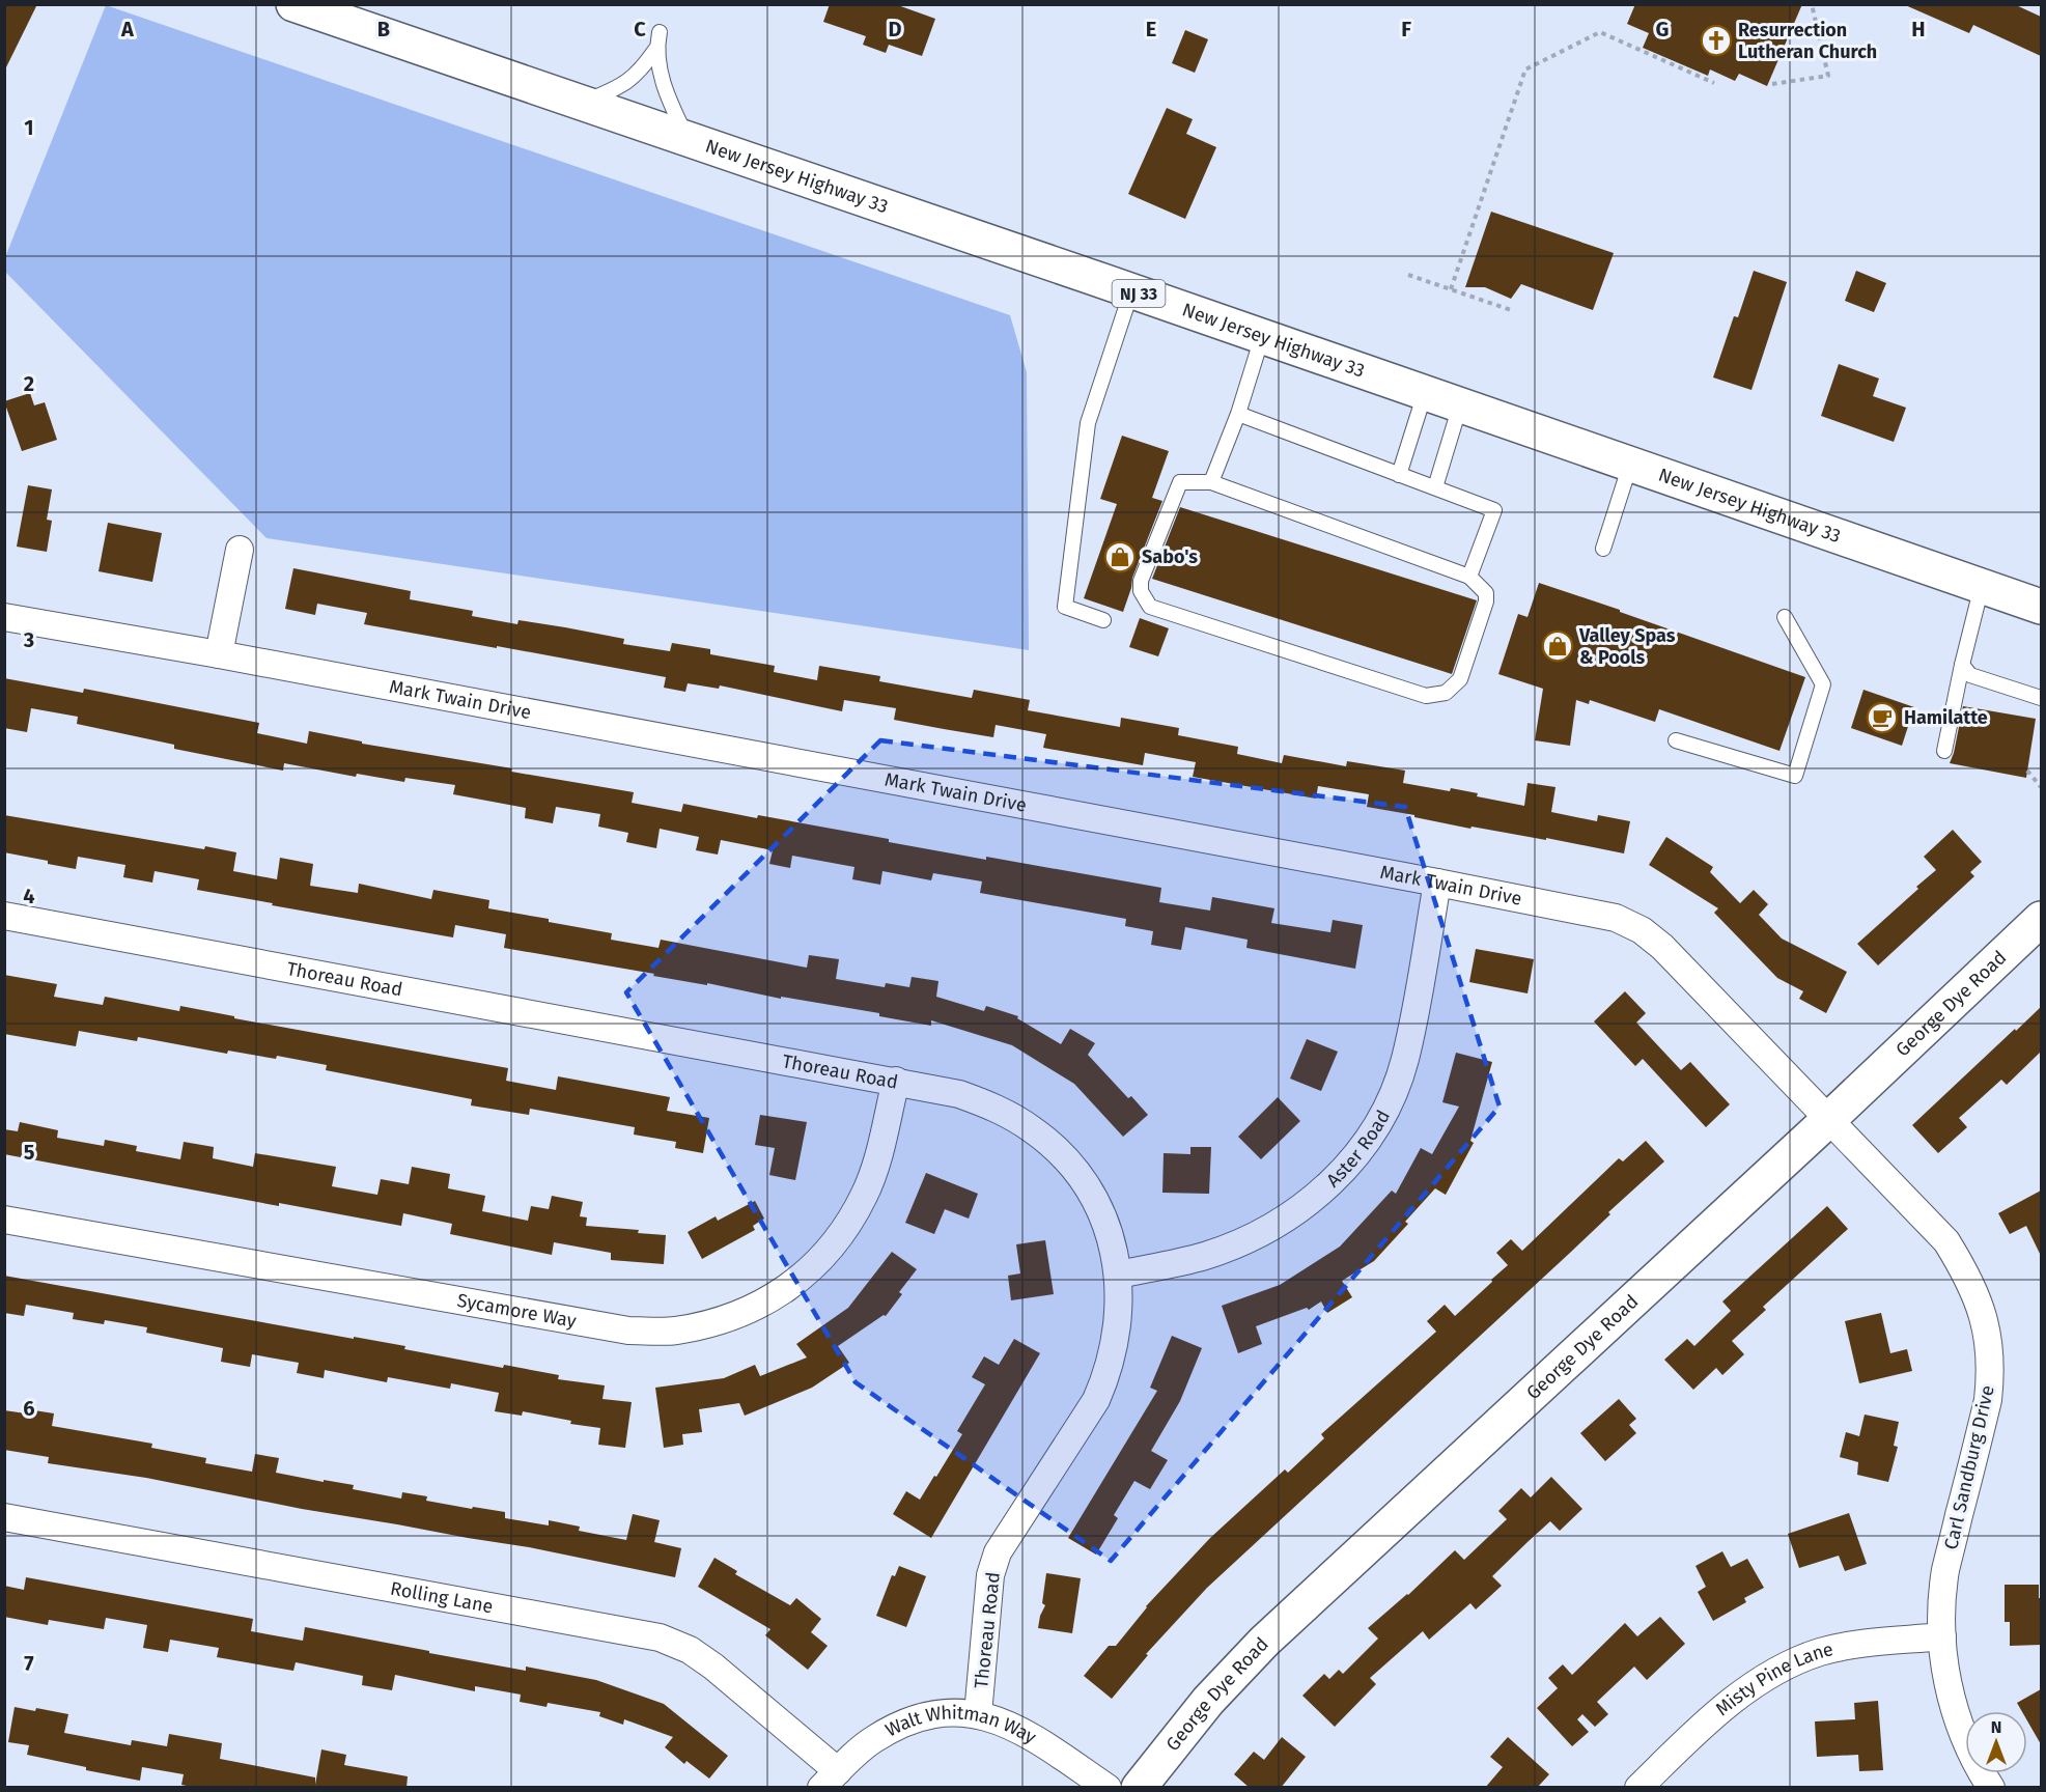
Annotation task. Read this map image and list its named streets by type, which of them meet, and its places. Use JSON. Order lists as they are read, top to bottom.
{
  "streets": {
    "main road": ["New Jersey Highway 33", "NJ 33", "George Dye Road"],
    "street": [
      "Mark Twain Drive",
      "Thoreau Road",
      "Aster Road",
      "Sycamore Way",
      "Carl Sandburg Drive",
      "Rolling Lane",
      "Misty Pine Lane",
      "Walt Whitman Way"
    ]
  },
  "crossings": [
    ["Mark Twain Drive", "George Dye Road"],
    ["Mark Twain Drive", "Aster Road"],
    ["Mark Twain Drive", "Carl Sandburg Drive"],
    ["Thoreau Road", "Aster Road"],
    ["Thoreau Road", "Sycamore Way"],
    ["Thoreau Road", "Walt Whitman Way"],
    ["George Dye Road", "Carl Sandburg Drive"],
    ["Carl Sandburg Drive", "Misty Pine Lane"],
    ["Rolling Lane", "Walt Whitman Way"]
  ],
  "places": {
    "church": ["Resurrection Lutheran Church"],
    "shop": ["Sabo's", "Valley Spas & Pools"],
    "cafe": ["Hamilatte"]
  },
  "north": "top",
  "grid": {
    "columns": [
      "A",
      "B",
      "C",
      "D",
      "E",
      "F",
      "G",
      "H"
    ],
    "rows": [
      "1",
      "2",
      "3",
      "4",
      "5",
      "6",
      "7"
    ]
  }
}
